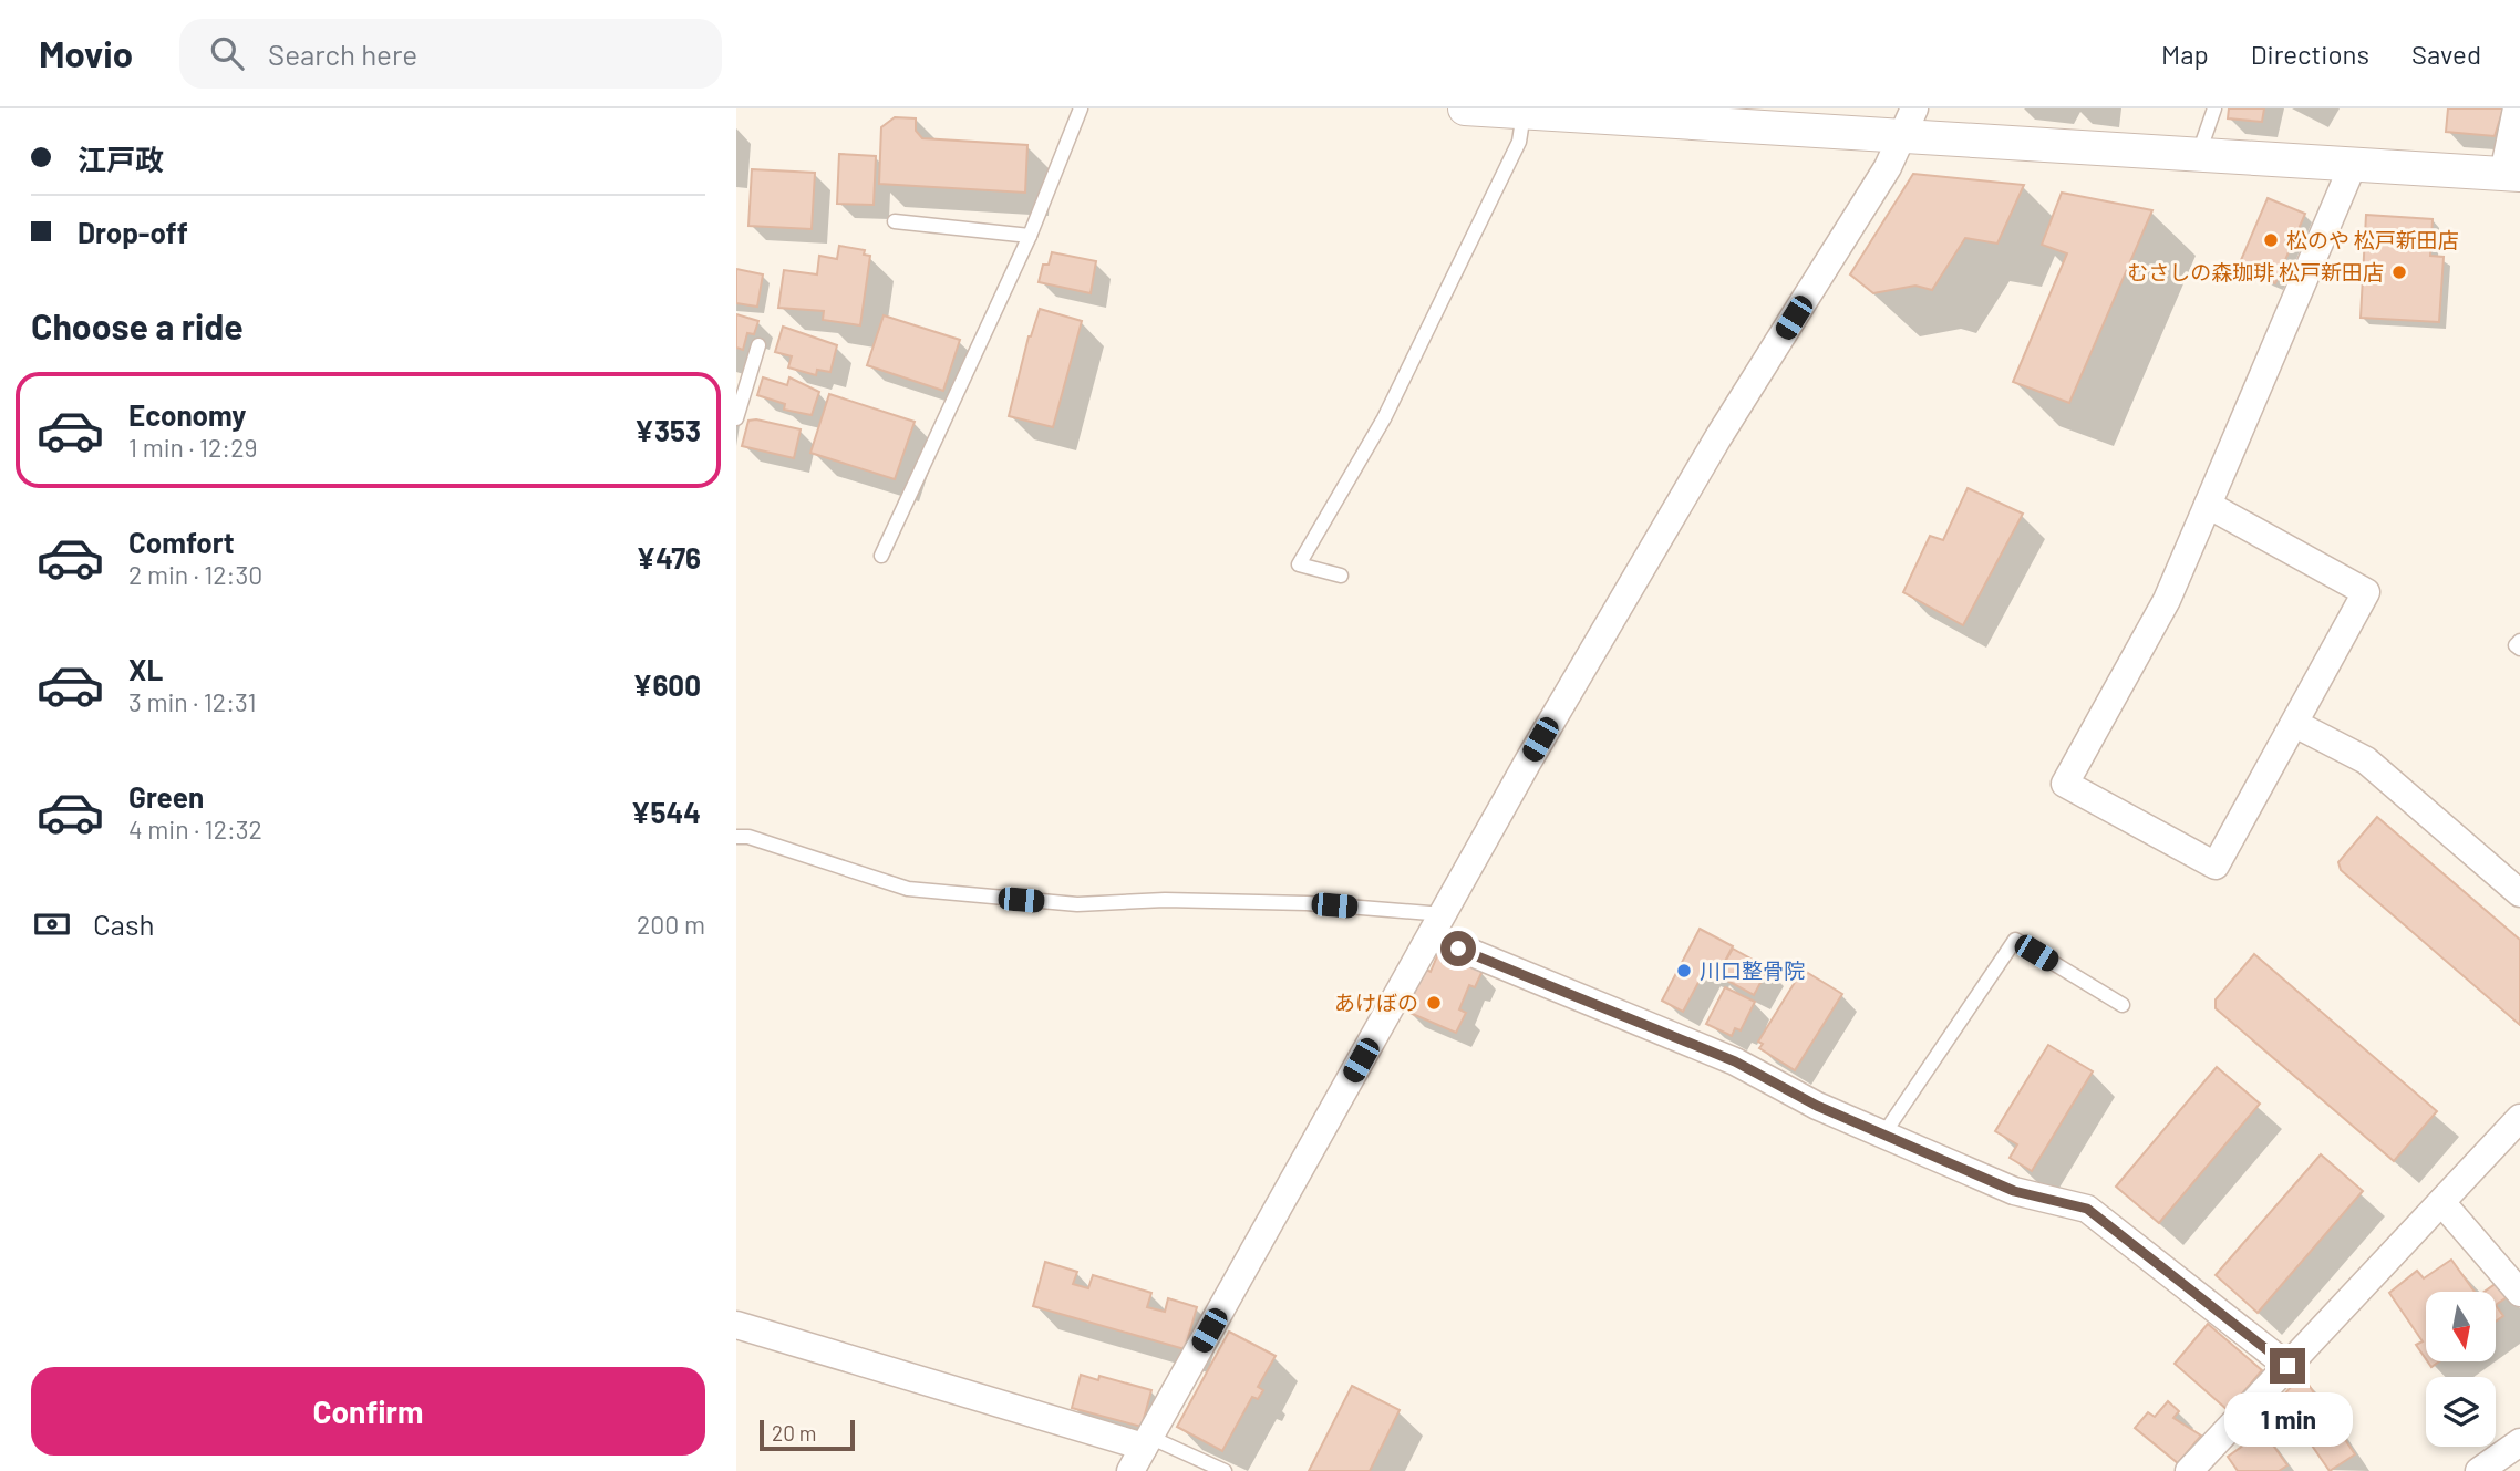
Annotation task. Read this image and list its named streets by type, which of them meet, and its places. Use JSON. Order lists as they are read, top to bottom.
{
  "places": [
    "松のや 松戸新田店",
    "むさしの森珈琲 松戸新田店",
    "川口整骨院",
    "あけぼの"
  ],
  "scale_bar": "20 m",
  "north": "bottom",
  "page": {
    "header": "Movio",
    "search": "Search here",
    "nav": ["Map", "Directions", "Saved"],
    "banner": ["江戸政", "Drop-off"],
    "heading": "Choose a ride",
    "list": [
      {
        "name": "Economy",
        "note": "1 min · 12:29",
        "value": "¥353"
      },
      {
        "name": "Comfort",
        "note": "2 min · 12:30",
        "value": "¥476"
      },
      {
        "name": "XL",
        "note": "3 min · 12:31",
        "value": "¥600"
      },
      {
        "name": "Green",
        "note": "4 min · 12:32",
        "value": "¥544"
      }
    ],
    "pay": ["Cash", "200 m"],
    "buttons": "Confirm",
    "bubble": "1 min",
    "scale": "20 m"
  }
}
